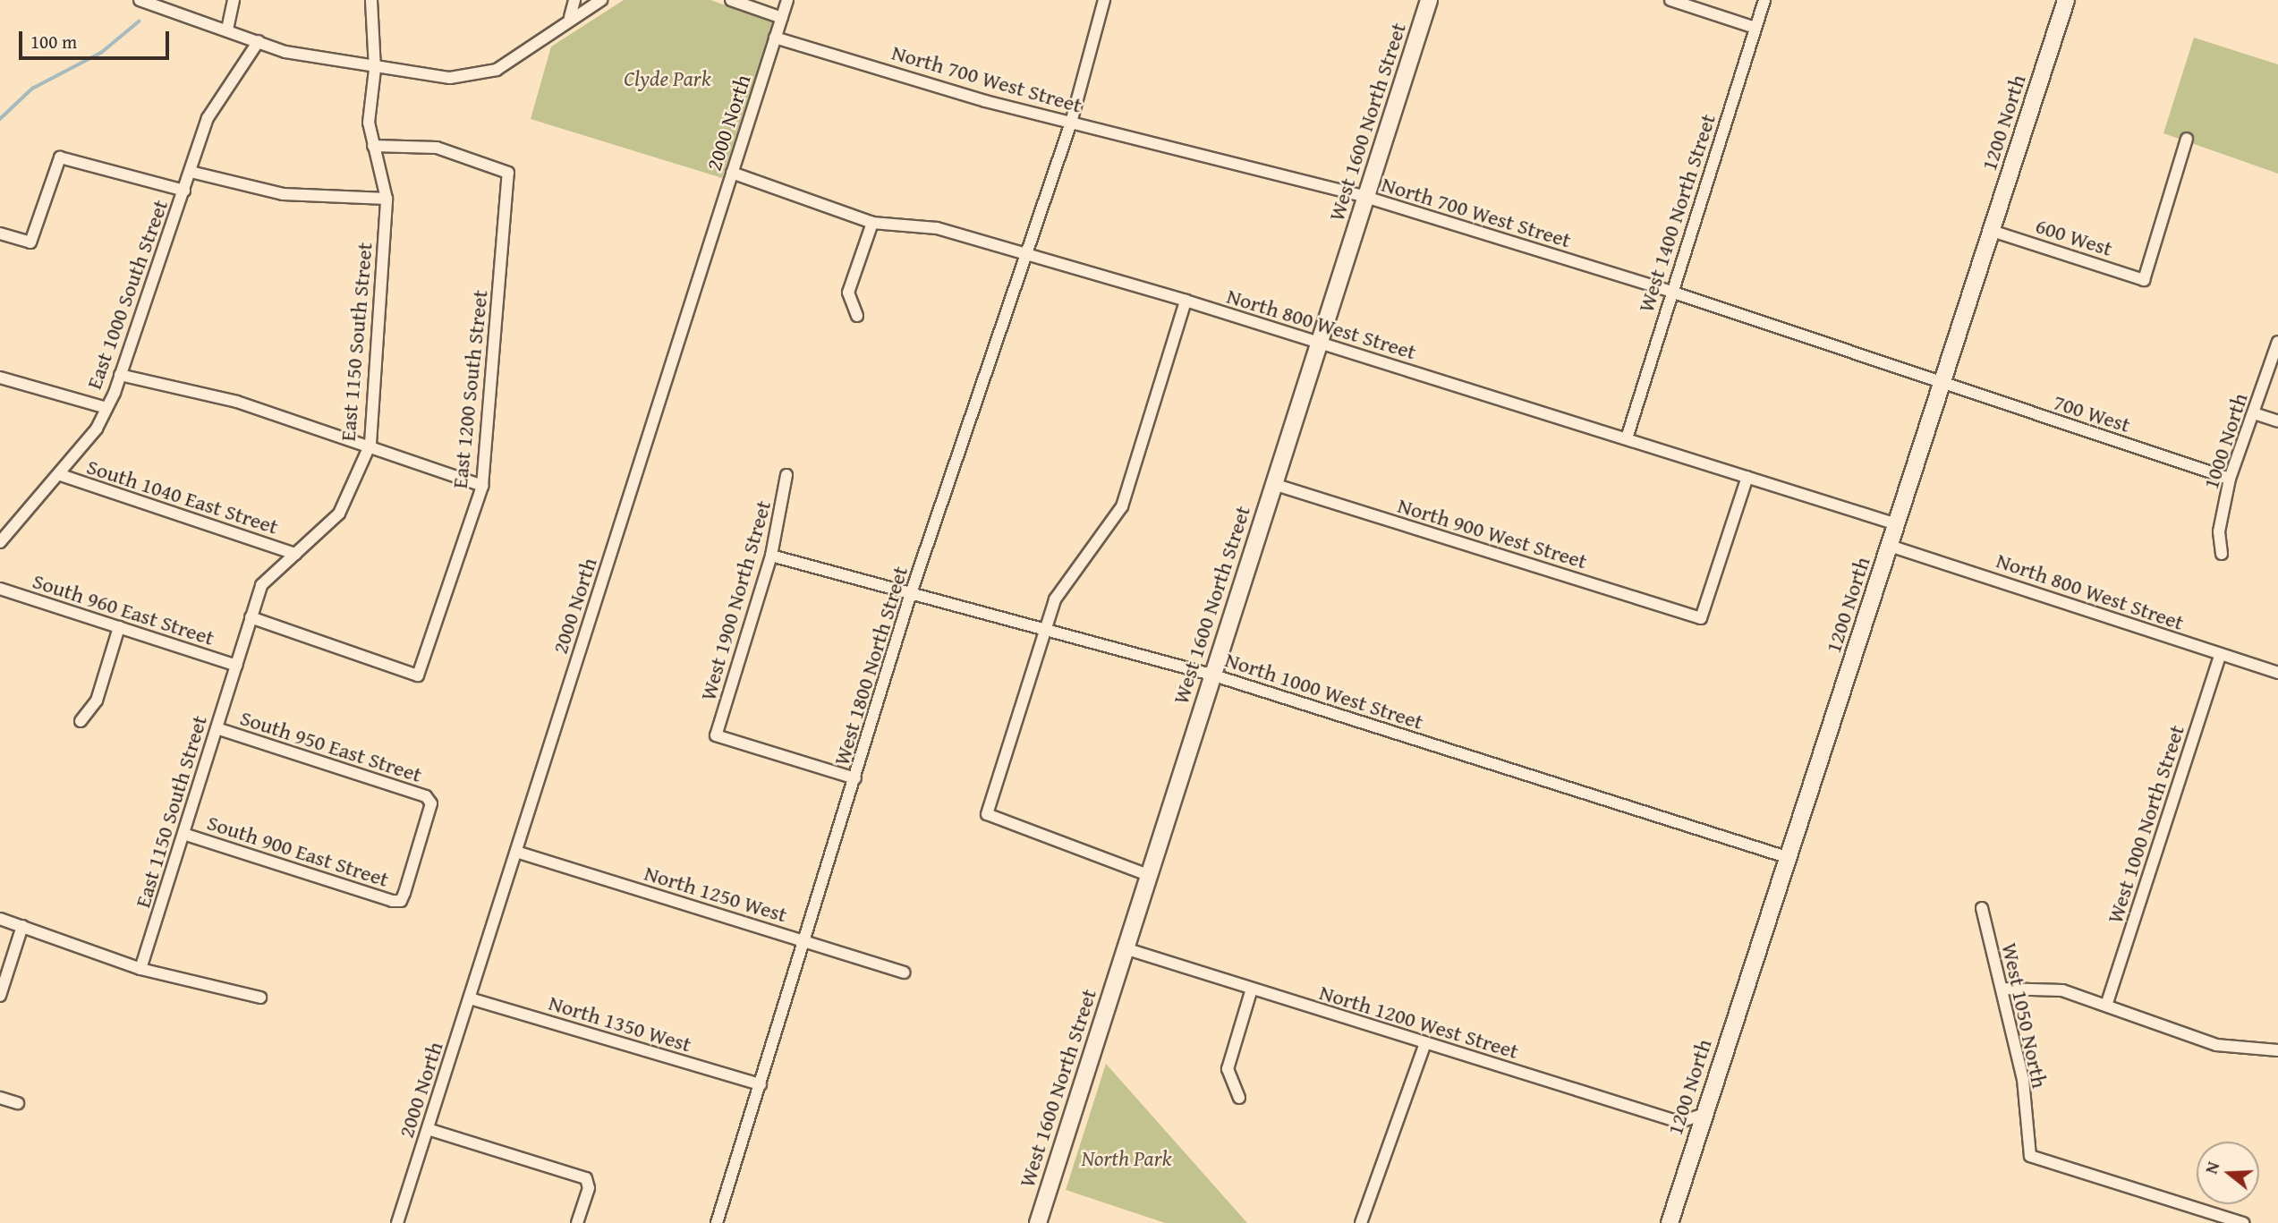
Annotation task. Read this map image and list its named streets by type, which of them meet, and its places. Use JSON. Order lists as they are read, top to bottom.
{
  "streets": {
    "street": [
      "North 700 West Street",
      "West 1600 North Street",
      "2000 North",
      "1200 North",
      "West 1400 North Street",
      "600 West",
      "East 1000 South Street",
      "North 800 West Street",
      "East 1150 South Street",
      "East 1200 South Street",
      "700 West",
      "1000 North",
      "South 1040 East Street",
      "North 900 West Street",
      "West 1900 North Street",
      "South 960 East Street",
      "West 1800 North Street",
      "North 1000 West Street",
      "South 950 East Street",
      "West 1000 North Street",
      "South 900 East Street",
      "North 1250 West",
      "West 1050 North",
      "North 1200 West Street",
      "North 1350 West"
    ]
  },
  "crossings": [
    ["North 700 West Street", "West 1600 North Street"],
    ["North 700 West Street", "2000 North"],
    ["North 700 West Street", "1200 North"],
    ["North 700 West Street", "West 1400 North Street"],
    ["North 700 West Street", "700 West"],
    ["North 700 West Street", "West 1800 North Street"],
    ["West 1600 North Street", "North 800 West Street"],
    ["West 1600 North Street", "North 900 West Street"],
    ["West 1600 North Street", "North 1000 West Street"],
    ["West 1600 North Street", "North 1200 West Street"],
    ["2000 North", "North 800 West Street"],
    ["2000 North", "North 1250 West"],
    ["2000 North", "North 1350 West"],
    ["1200 North", "600 West"],
    ["1200 North", "North 800 West Street"],
    ["1200 North", "700 West"],
    ["1200 North", "North 1000 West Street"],
    ["1200 North", "North 1200 West Street"],
    ["West 1400 North Street", "North 800 West Street"],
    ["East 1000 South Street", "South 1040 East Street"],
    ["North 800 West Street", "North 900 West Street"],
    ["North 800 West Street", "West 1800 North Street"],
    ["North 800 West Street", "West 1000 North Street"],
    ["East 1150 South Street", "East 1200 South Street"],
    ["East 1150 South Street", "South 1040 East Street"],
    ["East 1150 South Street", "South 960 East Street"],
    ["East 1150 South Street", "South 950 East Street"],
    ["East 1150 South Street", "South 900 East Street"],
    ["700 West", "1000 North"],
    ["West 1900 North Street", "West 1800 North Street"],
    ["West 1900 North Street", "North 1000 West Street"],
    ["West 1800 North Street", "North 1000 West Street"],
    ["West 1800 North Street", "North 1250 West"],
    ["West 1800 North Street", "North 1350 West"],
    ["South 950 East Street", "South 900 East Street"]
  ],
  "parks": ["Clyde Park", "North Park"],
  "scale_bar": "100 m",
  "north": "left"
}
